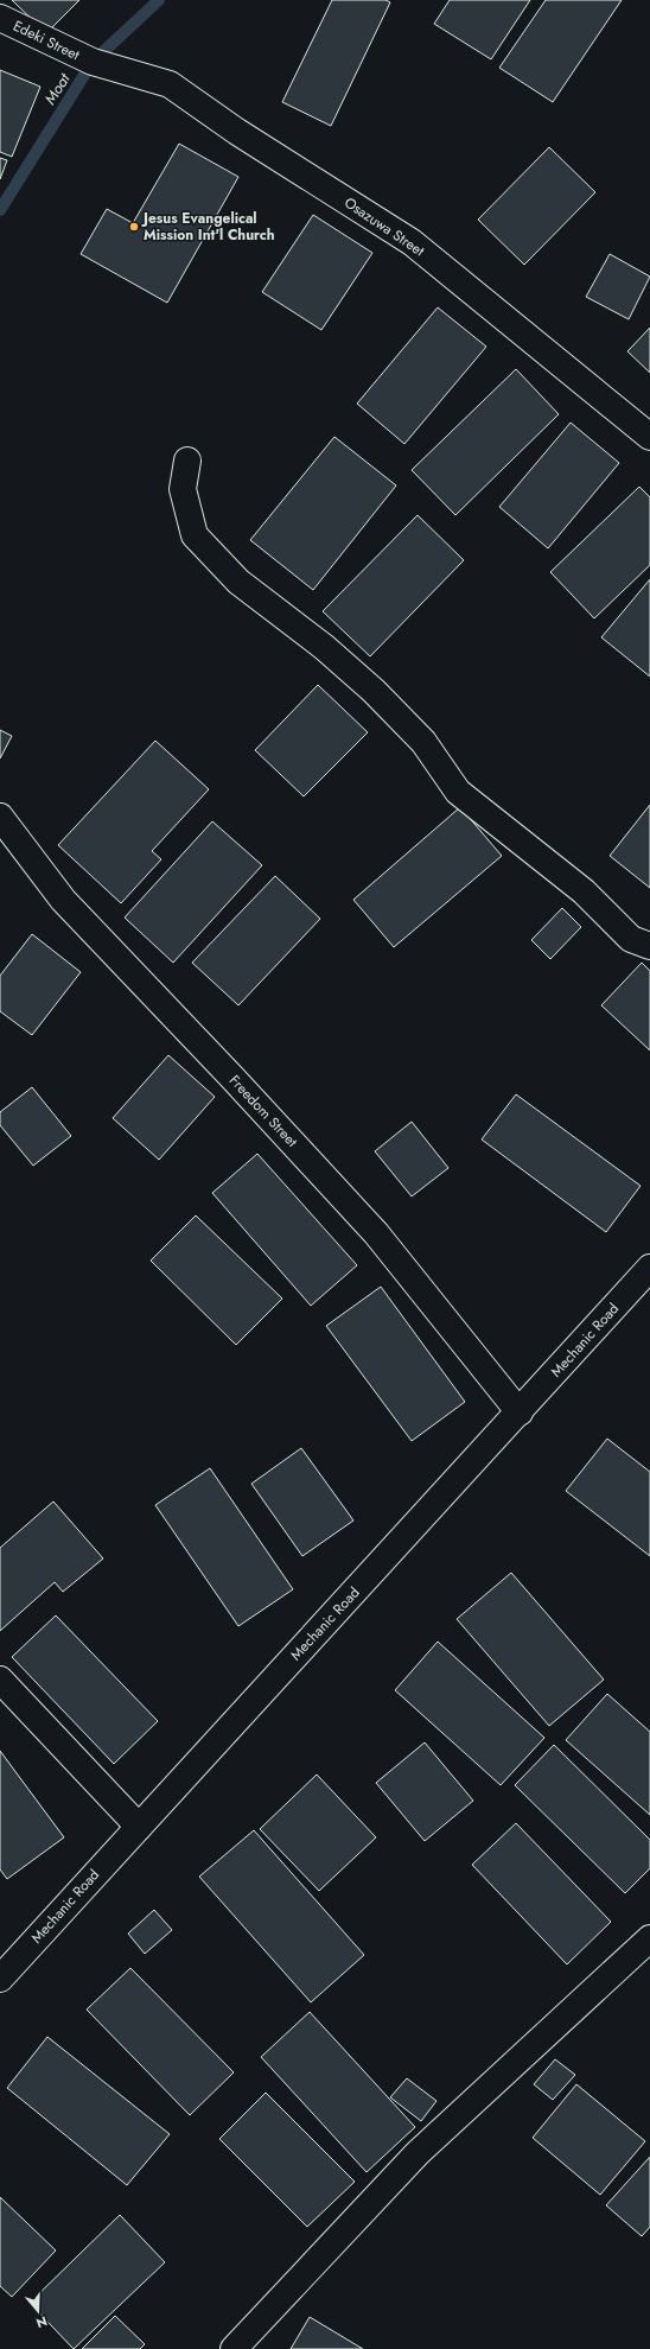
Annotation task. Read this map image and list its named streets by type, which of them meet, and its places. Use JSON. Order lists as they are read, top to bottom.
{
  "streets": {
    "street": [
      "Edeki Street",
      "Osazuwa Street",
      "Freedom Street",
      "Mechanic Road"
    ]
  },
  "crossings": [
    ["Edeki Street", "Osazuwa Street"],
    ["Freedom Street", "Mechanic Road"]
  ],
  "water": ["Moat"],
  "places": ["Jesus Evangelical Mission Int'l Church"],
  "north": "bottom"
}
